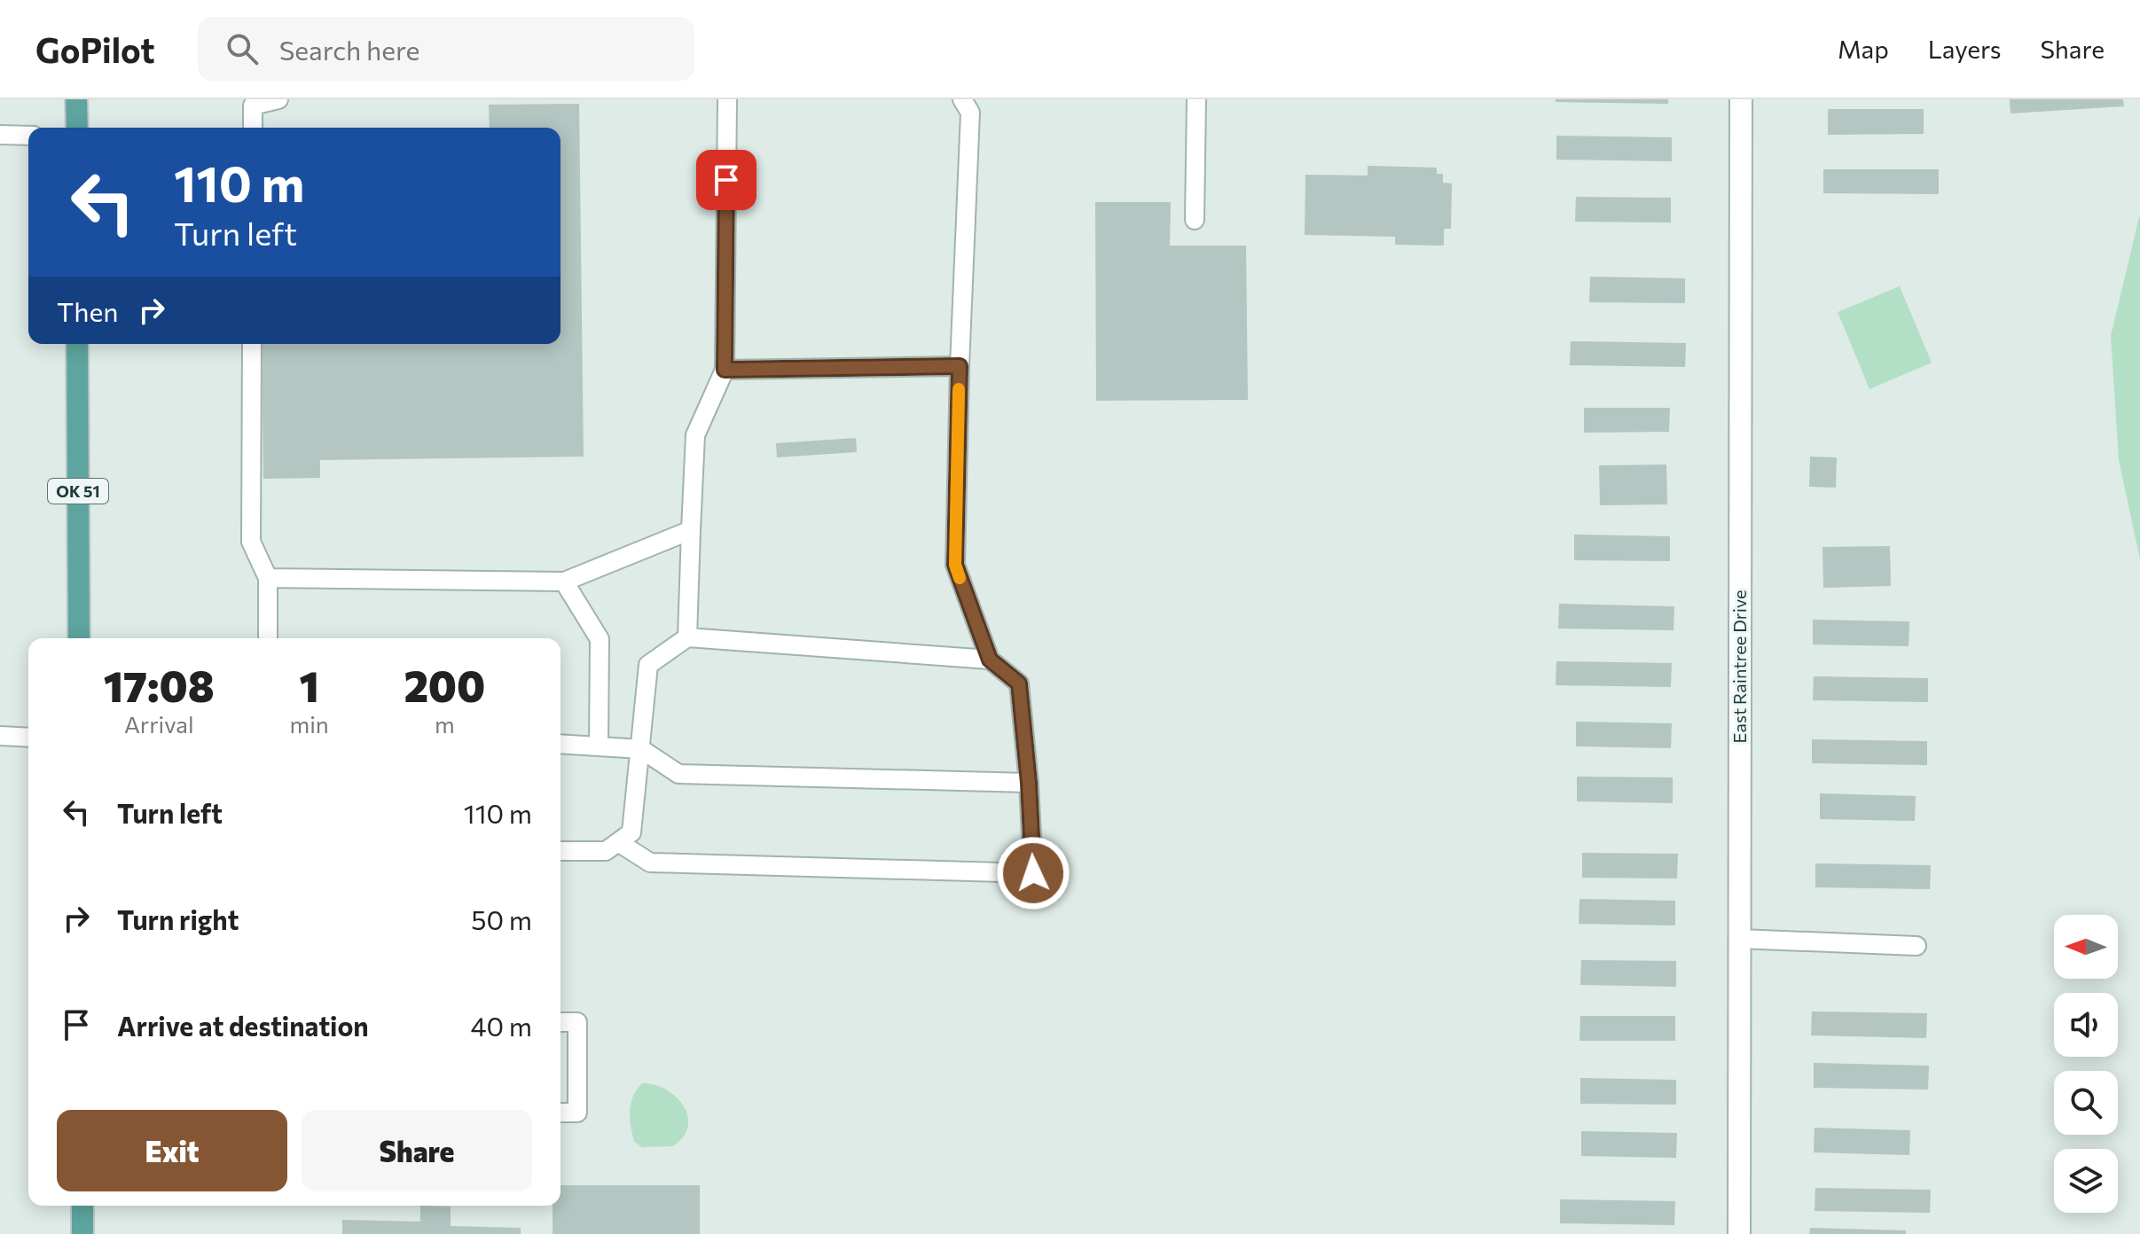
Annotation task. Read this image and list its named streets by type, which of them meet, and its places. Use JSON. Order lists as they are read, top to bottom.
{
  "streets": {
    "main road": ["OK 51"],
    "street": ["East Raintree Drive"]
  },
  "north": "left",
  "page": {
    "header": "GoPilot",
    "search": "Search here",
    "nav": ["Map", "Layers", "Share"],
    "turn": ["110 m", "Turn left"],
    "then": "Then",
    "eta": [
      "17:08",
      "Arrival",
      "1",
      "min",
      "200",
      "m"
    ],
    "list": [
      {
        "name": "Turn left",
        "value": "110 m"
      },
      {
        "name": "Turn right",
        "value": "50 m"
      },
      {
        "name": "Arrive at destination",
        "value": "40 m"
      }
    ],
    "buttons": ["Exit", "Share"]
  }
}
